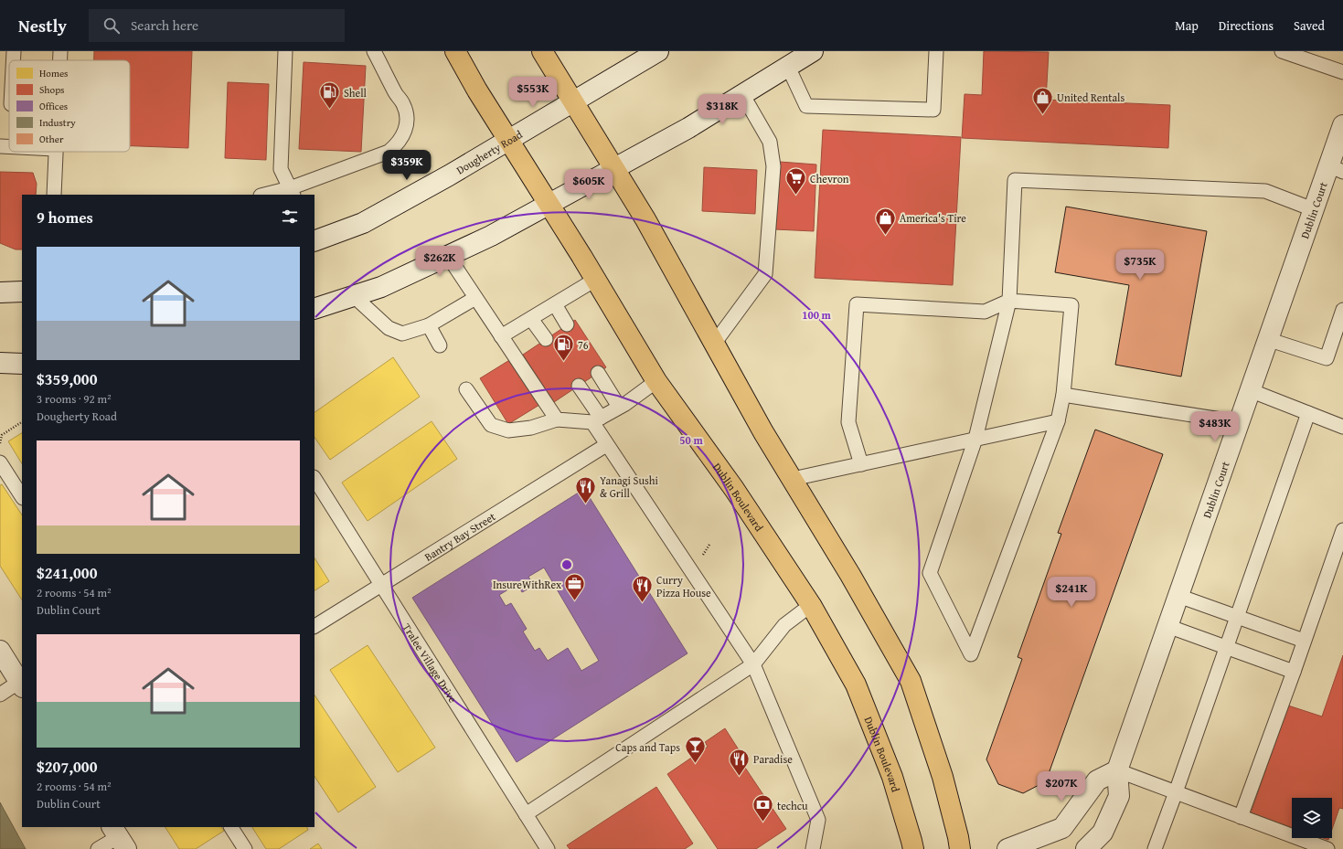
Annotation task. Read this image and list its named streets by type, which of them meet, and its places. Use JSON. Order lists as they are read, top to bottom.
{
  "streets": {
    "main road": ["Dougherty Road", "Dublin Court", "Dublin Boulevard"],
    "lane": ["Bantry Bay Street", "Tralee Village Drive"]
  },
  "crossings": [
    ["Dougherty Road", "Dublin Boulevard"],
    ["Bantry Bay Street", "Tralee Village Drive"]
  ],
  "places": {
    "fuel station": ["Shell", "76"],
    "shop": ["United Rentals", "America's Tire"],
    "supermarket": ["Chevron"],
    "restaurant": ["Yanagi Sushi & Grill", "Curry Pizza House", "Paradise"],
    "office": ["InsureWithRex"],
    "bar": ["Caps and Taps"],
    "bank": ["techcu"]
  },
  "legend": [
    "Homes",
    "Shops",
    "Offices",
    "Industry",
    "Other"
  ],
  "page": {
    "header": "Nestly",
    "search": "Search here",
    "nav": ["Map", "Directions", "Saved"],
    "price": [
      "$553K",
      "$318K",
      "$359K",
      "$605K",
      "$262K",
      "$735K",
      "$483K",
      "$241K",
      "$207K"
    ],
    "heading": "9 homes",
    "list": [
      {
        "name": "$359,000",
        "note": "3 rooms · 92 m² · Dougherty Road"
      },
      {
        "name": "$241,000",
        "note": "2 rooms · 54 m² · Dublin Court"
      },
      {
        "name": "$207,000",
        "note": "2 rooms · 54 m² · Dublin Court"
      }
    ]
  },
  "rings": ["100 m", "50 m"]
}
